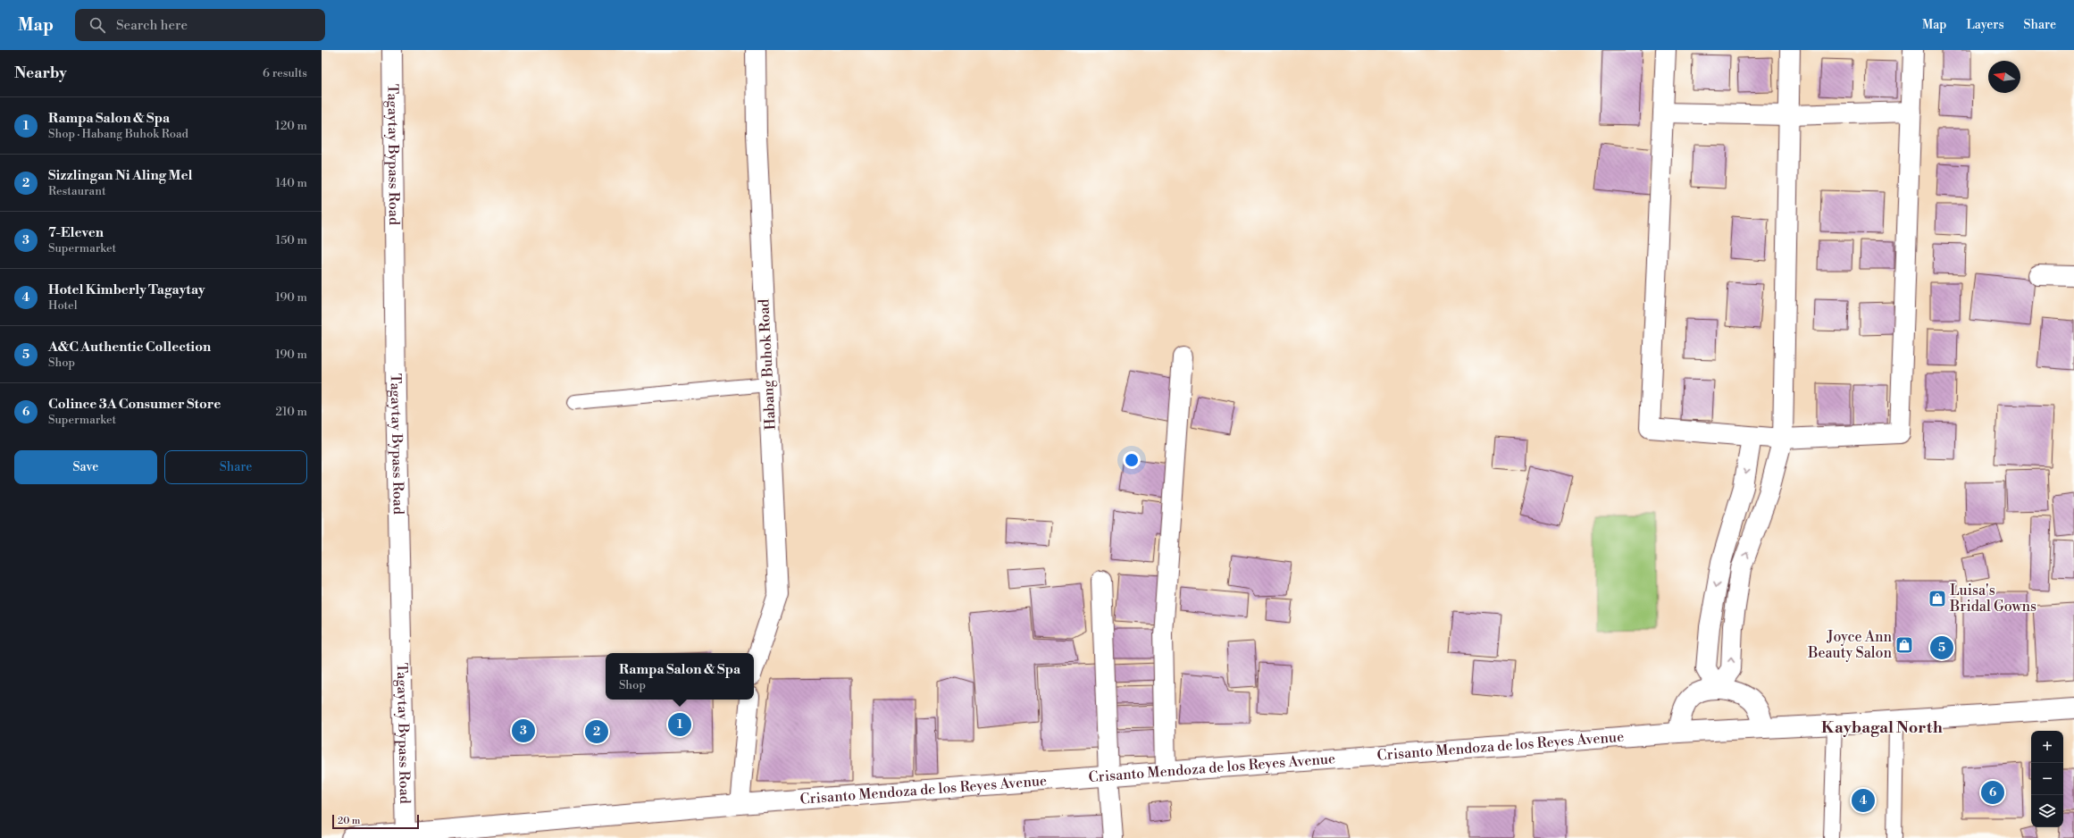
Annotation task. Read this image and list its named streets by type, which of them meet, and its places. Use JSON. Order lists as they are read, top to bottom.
{
  "streets": {
    "street": ["Tagaytay Bypass Road", "Habang Buhok Road", "Crisanto Mendoza de los Reyes Avenue"]
  },
  "crossings": [
    ["Tagaytay Bypass Road", "Crisanto Mendoza de los Reyes Avenue"]
  ],
  "districts": ["Kaybagal North"],
  "places": {
    "shop": ["Luisa's Bridal Gowns", "Joyce Ann Beauty Salon"]
  },
  "scale_bar": "20 m",
  "north": "left",
  "page": {
    "header": "Map",
    "search": "Search here",
    "nav": ["Map", "Layers", "Share"],
    "heading": ["Nearby", "6 results"],
    "list": [
      {
        "mark": "1",
        "name": "Rampa Salon & Spa",
        "note": "Shop · Habang Buhok Road",
        "value": "120 m"
      },
      {
        "mark": "2",
        "name": "Sizzlingan Ni Aling Mel",
        "note": "Restaurant",
        "value": "140 m"
      },
      {
        "mark": "3",
        "name": "7-Eleven",
        "note": "Supermarket",
        "value": "150 m"
      },
      {
        "mark": "4",
        "name": "Hotel Kimberly Tagaytay",
        "note": "Hotel",
        "value": "190 m"
      },
      {
        "mark": "5",
        "name": "A&C Authentic Collection",
        "note": "Shop",
        "value": "190 m"
      },
      {
        "mark": "6",
        "name": "Colince 3A Consumer Store",
        "note": "Supermarket",
        "value": "210 m"
      }
    ],
    "buttons": ["Save", "Share"],
    "pins": [
      "5",
      "1",
      "3",
      "2",
      "6",
      "4"
    ],
    "popup": ["Rampa Salon & Spa", "Shop"],
    "map_buttons": ["+", "−"],
    "scale": "20 m"
  }
}
